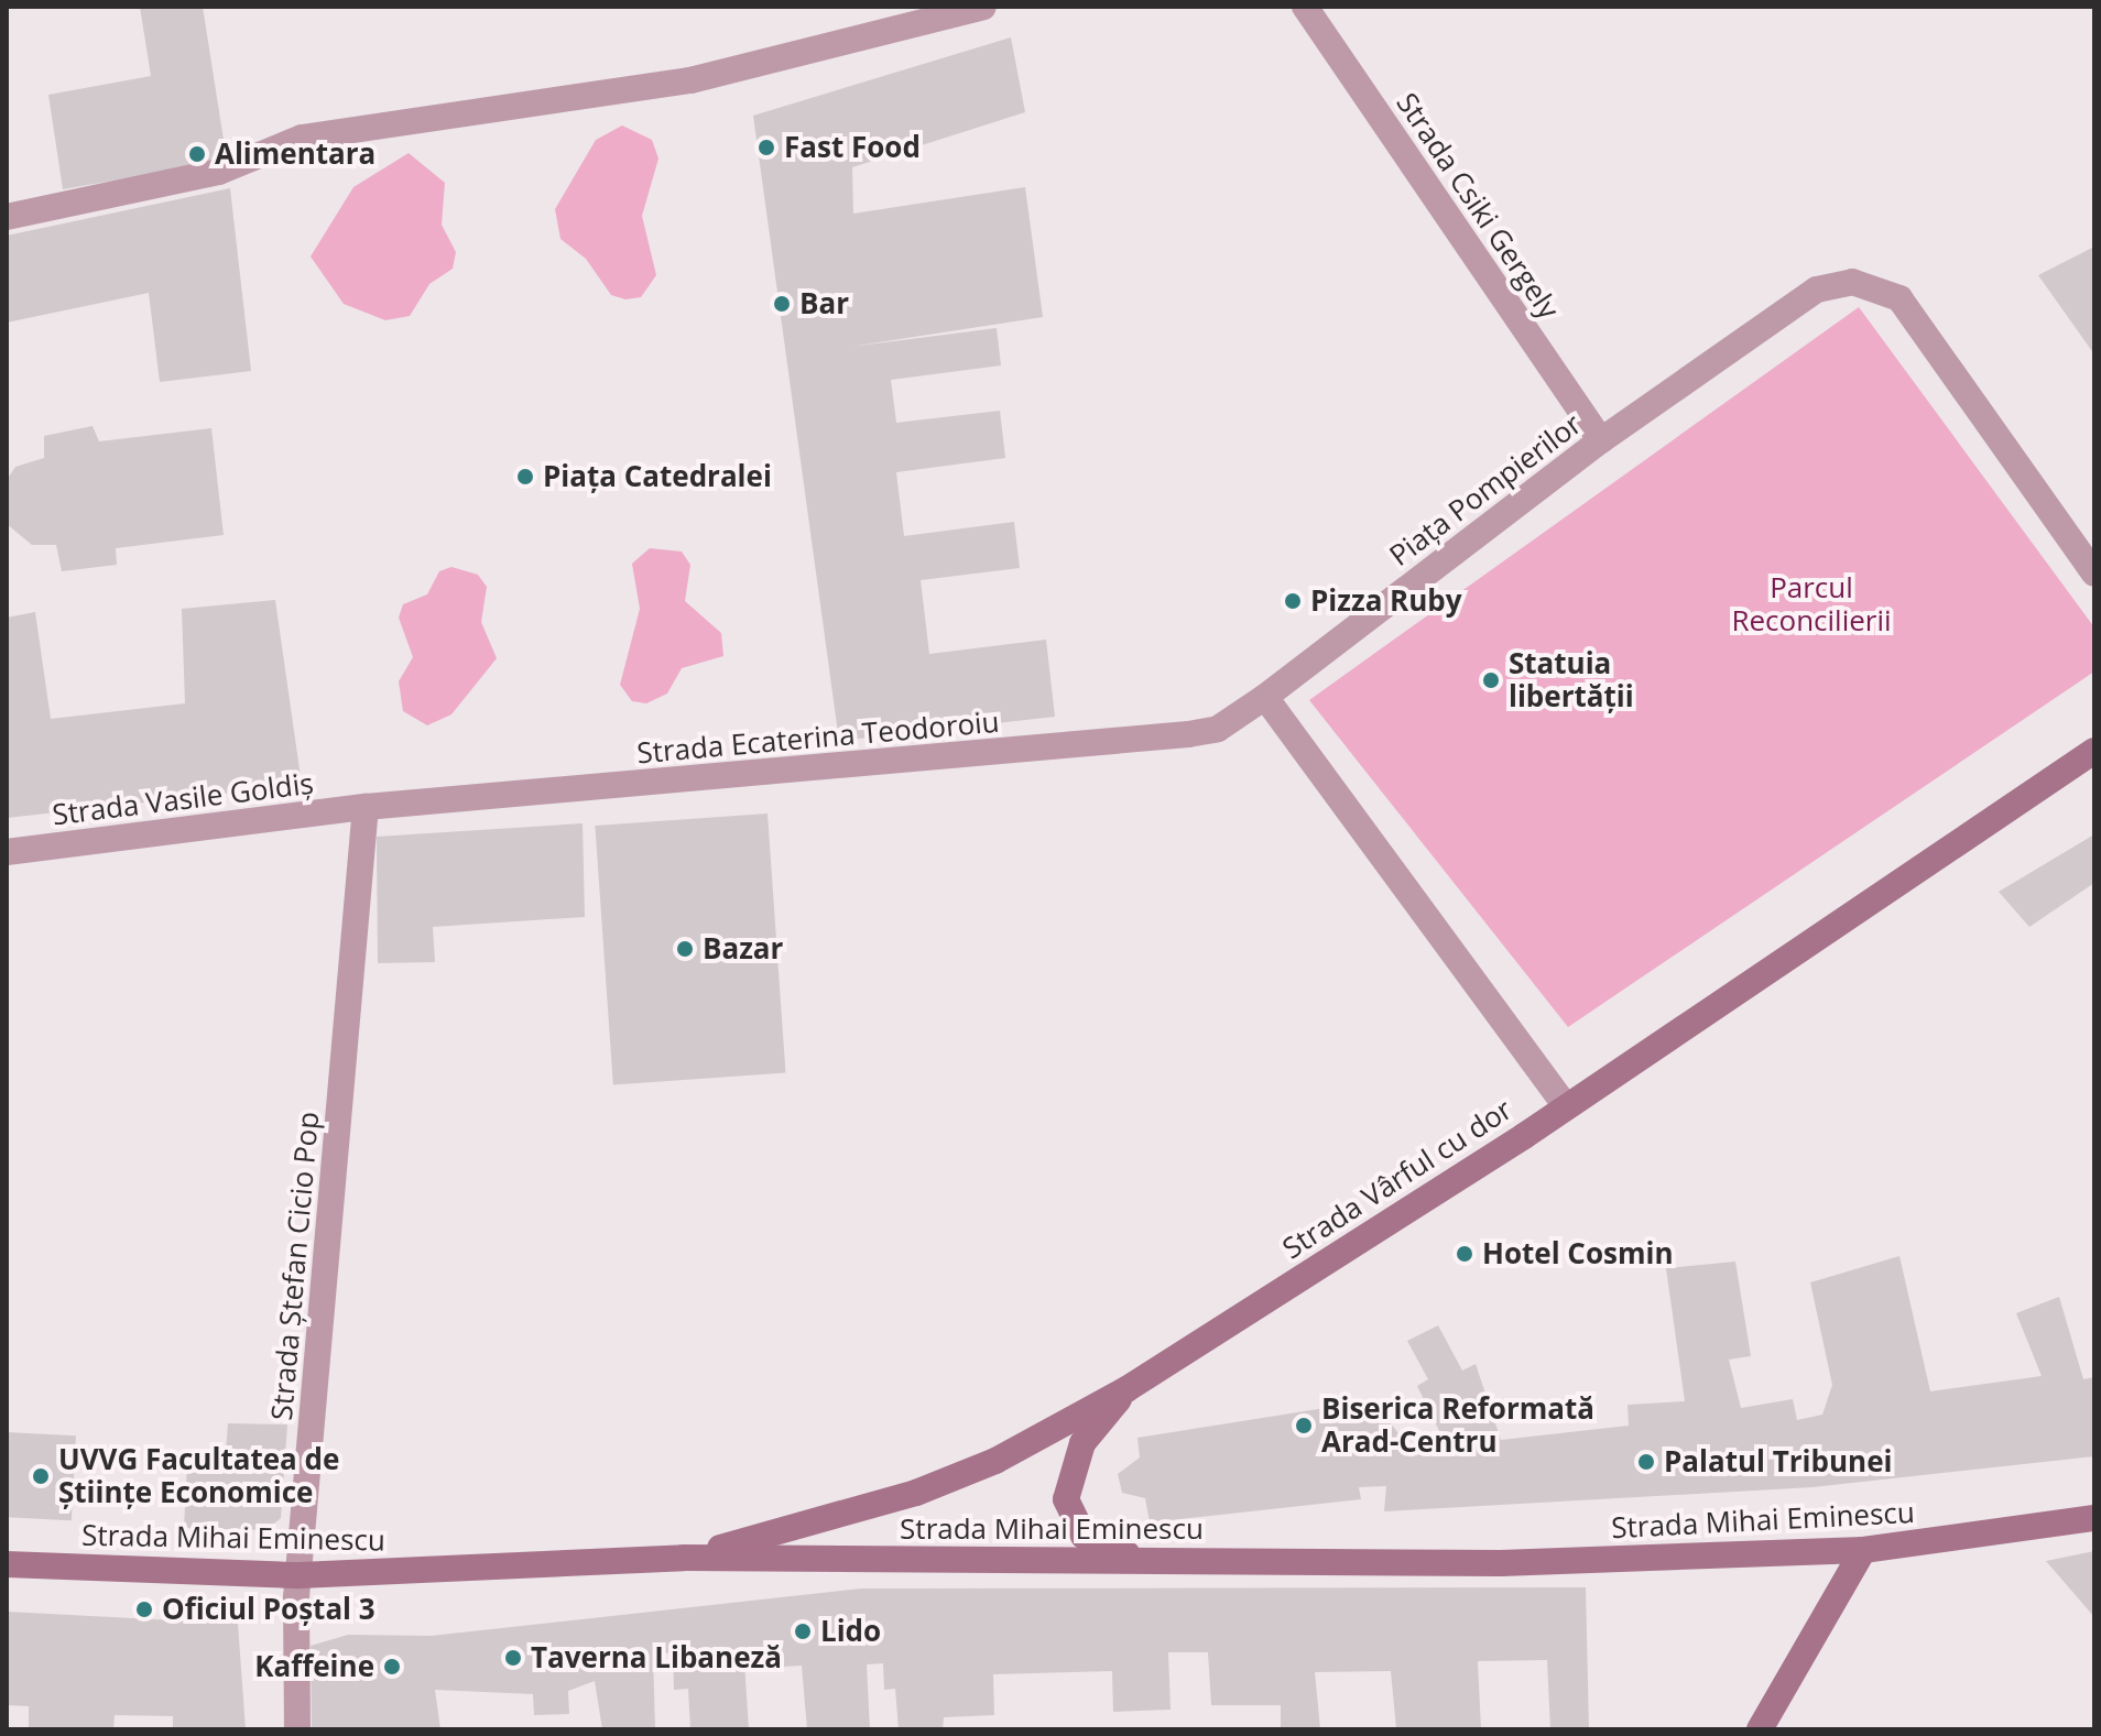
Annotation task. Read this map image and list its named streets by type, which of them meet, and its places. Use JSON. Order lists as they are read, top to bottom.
{
  "streets": {
    "street": [
      "Strada Csiki Gergely",
      "Piața Pompierilor",
      "Strada Ecaterina Teodoroiu",
      "Strada Vasile Goldiș",
      "Strada Vârful cu dor",
      "Strada Ștefan Cicio Pop",
      "Strada Mihai Eminescu"
    ]
  },
  "crossings": [
    ["Strada Csiki Gergely", "Piața Pompierilor"],
    ["Piața Pompierilor", "Strada Ecaterina Teodoroiu"],
    ["Strada Ecaterina Teodoroiu", "Strada Vasile Goldiș"],
    ["Strada Ecaterina Teodoroiu", "Strada Ștefan Cicio Pop"],
    ["Strada Vasile Goldiș", "Strada Ștefan Cicio Pop"],
    ["Strada Vârful cu dor", "Strada Mihai Eminescu"],
    ["Strada Ștefan Cicio Pop", "Strada Mihai Eminescu"]
  ],
  "parks": ["Parcul Reconcilierii"],
  "places": [
    "Fast Food",
    "Alimentara",
    "Bar",
    "Piața Catedralei",
    "Pizza Ruby",
    "Statuia libertății",
    "Bazar",
    "Hotel Cosmin",
    "Biserica Reformată Arad-Centru",
    "Palatul Tribunei",
    "UVVG Facultatea de Științe Economice",
    "Oficiul Poștal 3",
    "Lido",
    "Taverna Libaneză",
    "Kaffeine"
  ]
}
